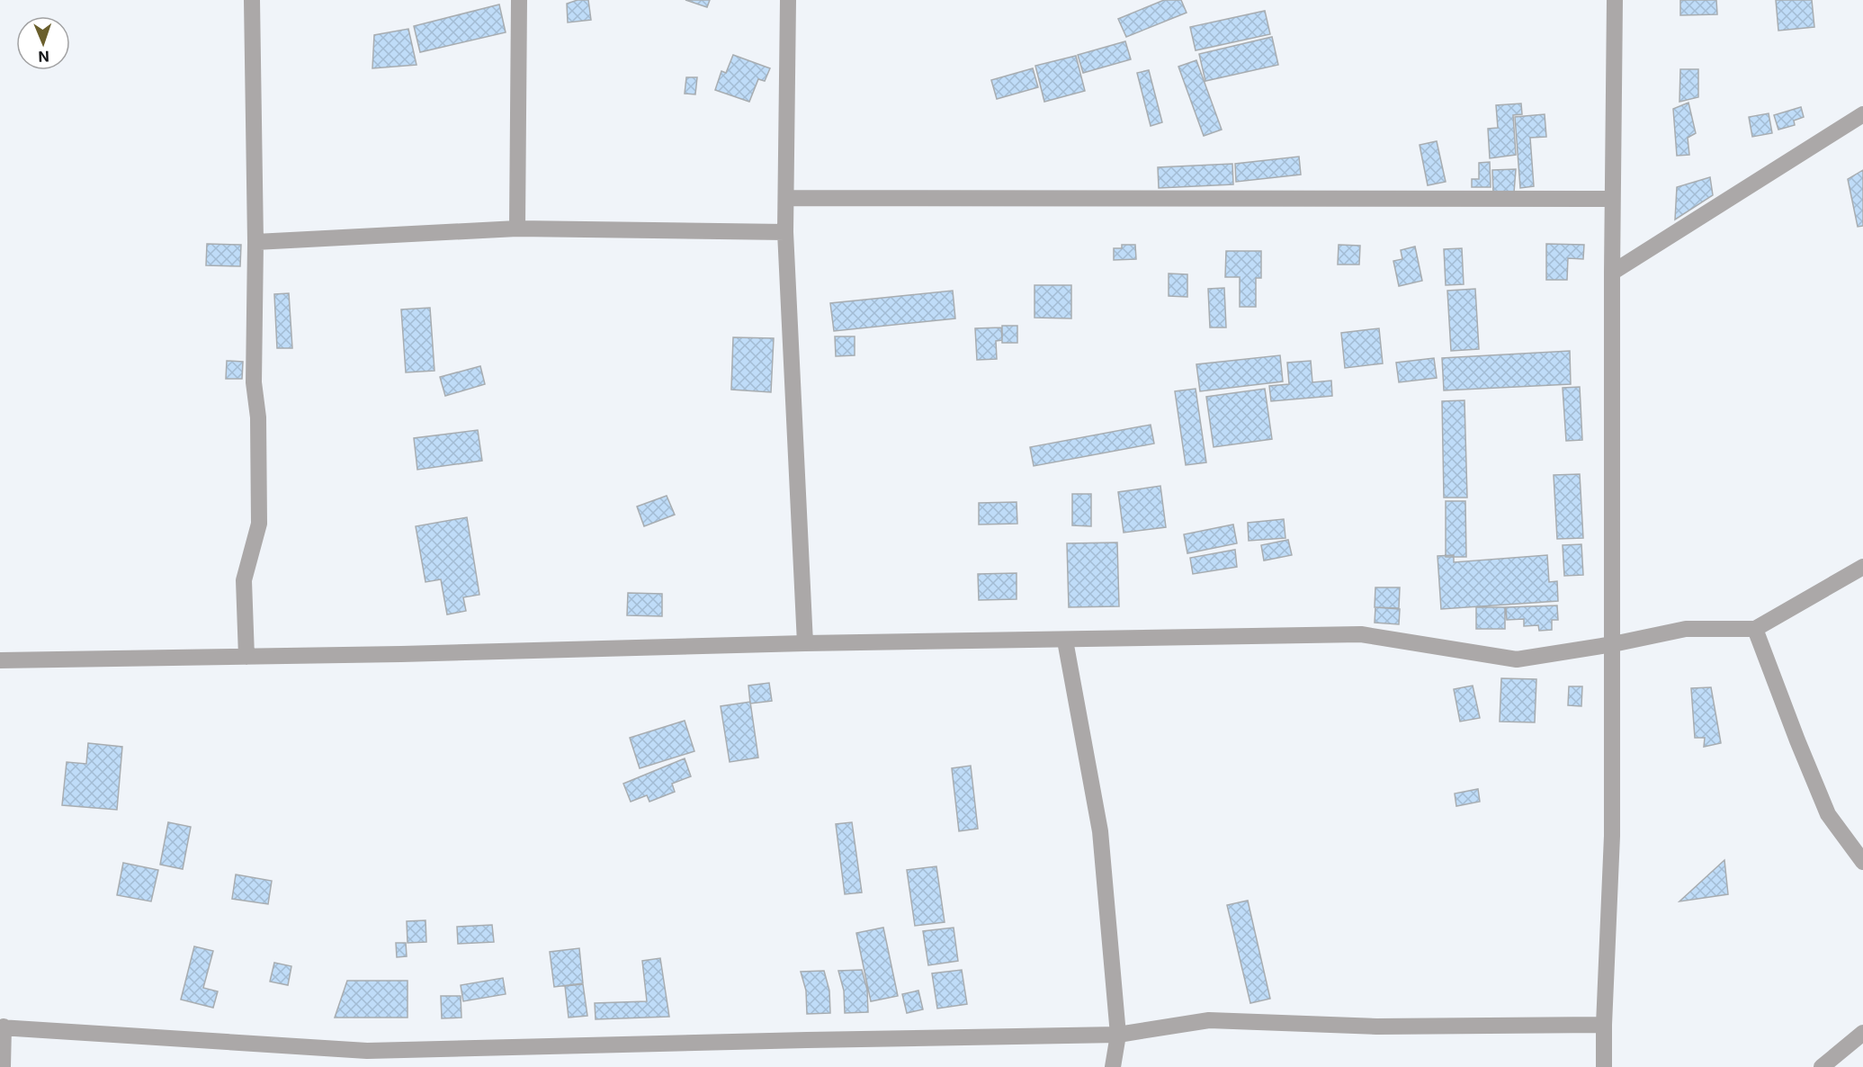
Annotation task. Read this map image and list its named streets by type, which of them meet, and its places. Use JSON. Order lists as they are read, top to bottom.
{
  "north": "bottom"
}
